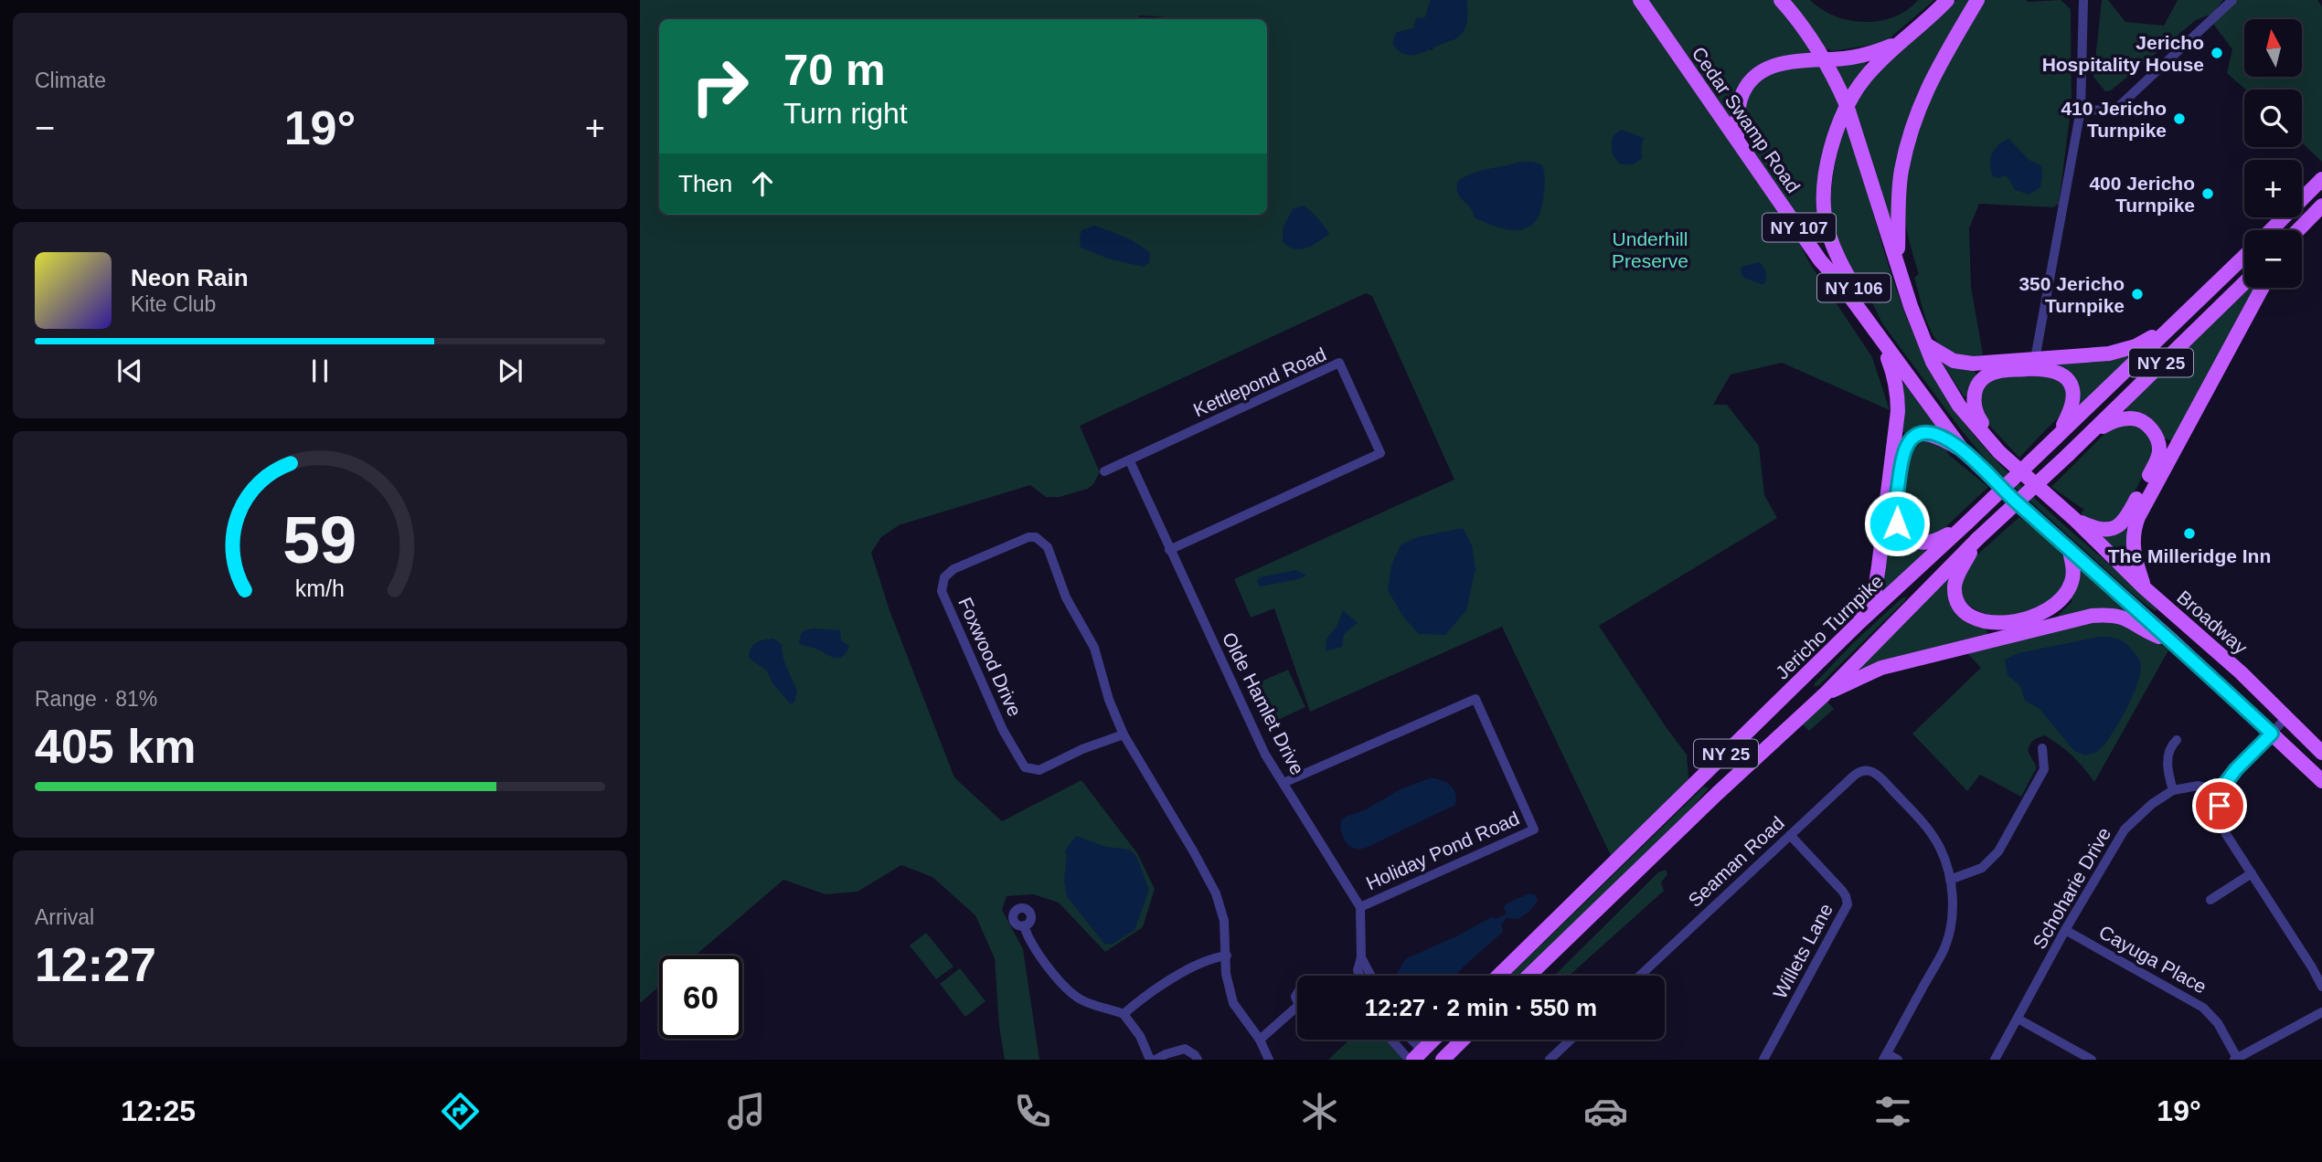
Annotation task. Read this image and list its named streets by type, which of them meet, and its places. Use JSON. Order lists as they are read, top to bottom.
{
  "streets": {
    "main road": [
      "Cedar Swamp Road",
      "NY 107",
      "NY 106",
      "NY 25",
      "Broadway",
      "Jericho Turnpike"
    ],
    "street": [
      "Kettlepond Road",
      "Foxwood Drive",
      "Olde Hamlet Drive",
      "Holiday Pond Road",
      "Seaman Road",
      "Schoharie Drive",
      "Willets Lane",
      "Cayuga Place"
    ]
  },
  "crossings": [
    ["Cedar Swamp Road", "NY 106"],
    ["NY 106", "Broadway"],
    ["Kettlepond Road", "Olde Hamlet Drive"],
    ["Olde Hamlet Drive", "Holiday Pond Road"],
    ["Seaman Road", "Willets Lane"],
    ["Schoharie Drive", "Cayuga Place"]
  ],
  "parks": ["Underhill Preserve"],
  "places": [
    "Jericho Hospitality House",
    "410 Jericho Turnpike",
    "400 Jericho Turnpike",
    "350 Jericho Turnpike",
    "The Milleridge Inn"
  ],
  "north": "top",
  "page": {
    "tile": [
      "Climate",
      ["Range · 81%", "405 km"],
      ["Arrival", "12:27"]
    ],
    "map_buttons": ["+", "−"],
    "turn": ["70 m", "Turn right"],
    "heat": ["−", "19°", "+"],
    "then": "Then",
    "song": ["Neon Rain", "Kite Club"],
    "limit": "60",
    "trip": "12:27 · 2 min · 550 m",
    "tabs": ["12:25", "19°"],
    "gauge": ["59", "km/h"]
  }
}
